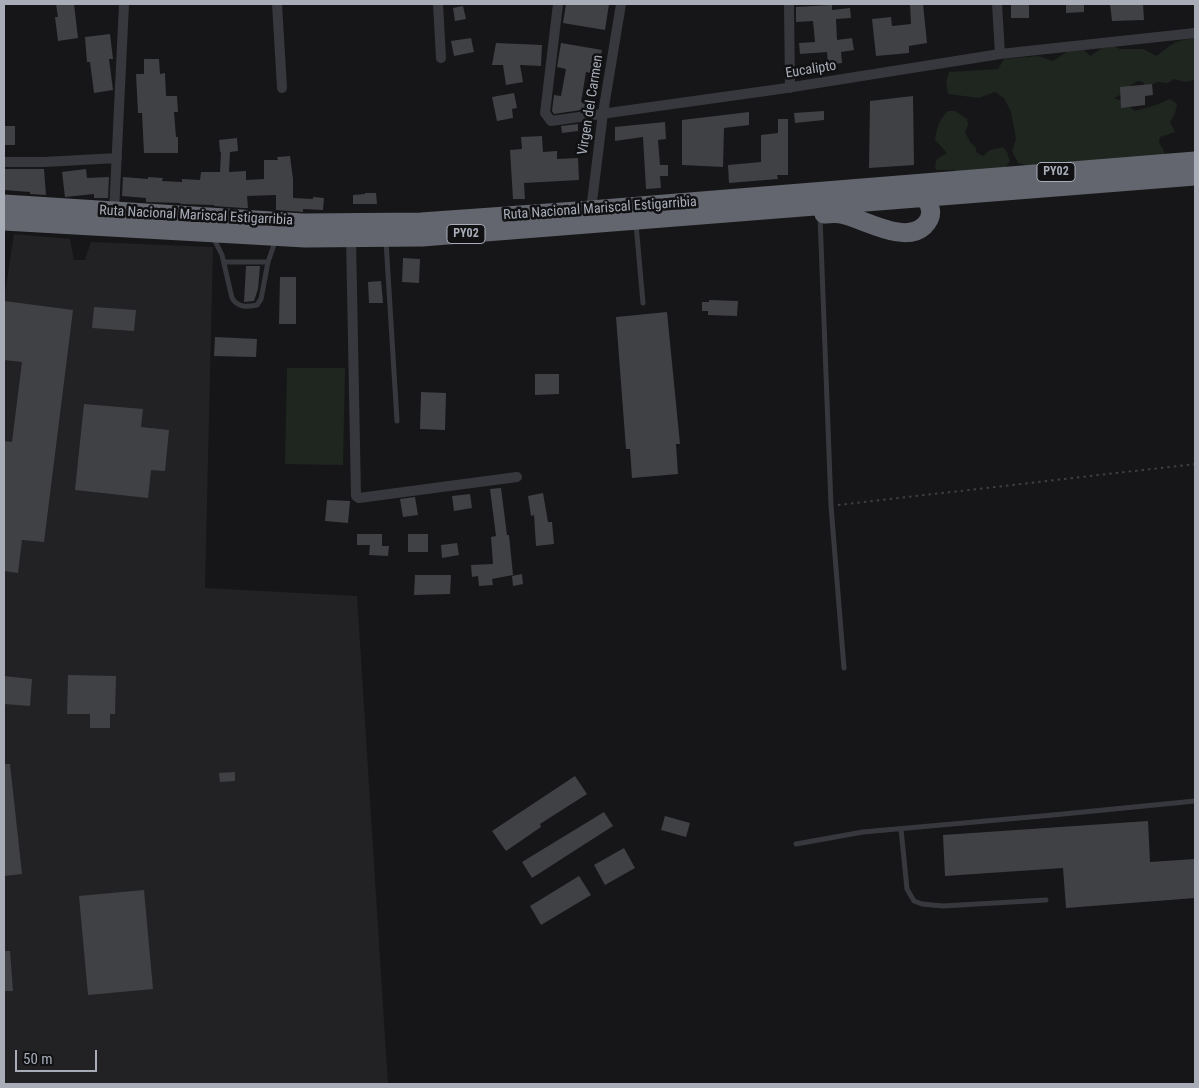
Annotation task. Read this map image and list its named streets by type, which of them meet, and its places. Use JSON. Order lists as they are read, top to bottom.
{
  "streets": {
    "highway": ["PY02", "Ruta Nacional Mariscal Estigarribia"],
    "street": ["Eucalipto", "Virgen del Carmen"]
  },
  "crossings": [
    ["Eucalipto", "Virgen del Carmen"],
    ["Virgen del Carmen", "Ruta Nacional Mariscal Estigarribia"]
  ],
  "scale_bar": "50 m"
}
